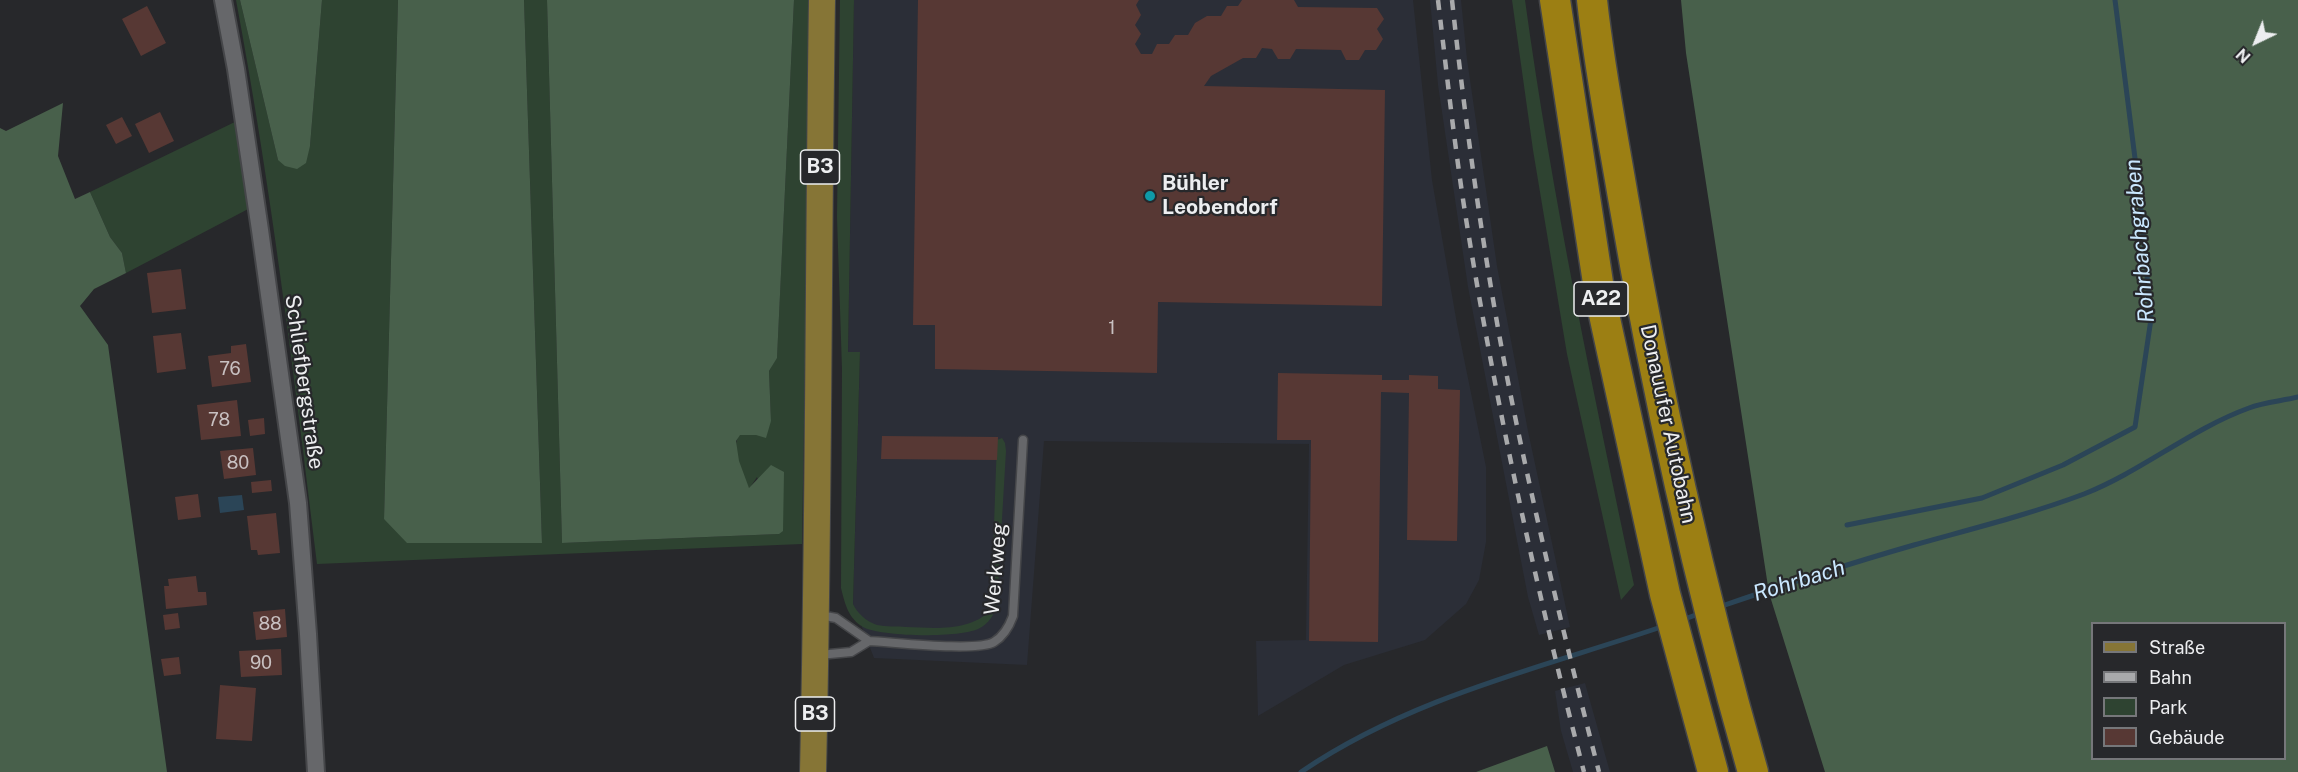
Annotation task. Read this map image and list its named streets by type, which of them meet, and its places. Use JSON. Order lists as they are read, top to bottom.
{
  "streets": {
    "highway": ["A22", "Donauufer Autobahn"],
    "main road": ["B3"],
    "street": ["Schliefbergstraße"],
    "lane": ["Werkweg"]
  },
  "water": ["Rohrbachgraben", "Rohrbach"],
  "places": ["Bühler Leobendorf"],
  "house_numbers": [
    "1",
    "76",
    "78",
    "80",
    "88",
    "90"
  ],
  "legend": [
    "Straße",
    "Bahn",
    "Park",
    "Gebäude"
  ],
  "north": "bottom left"
}
